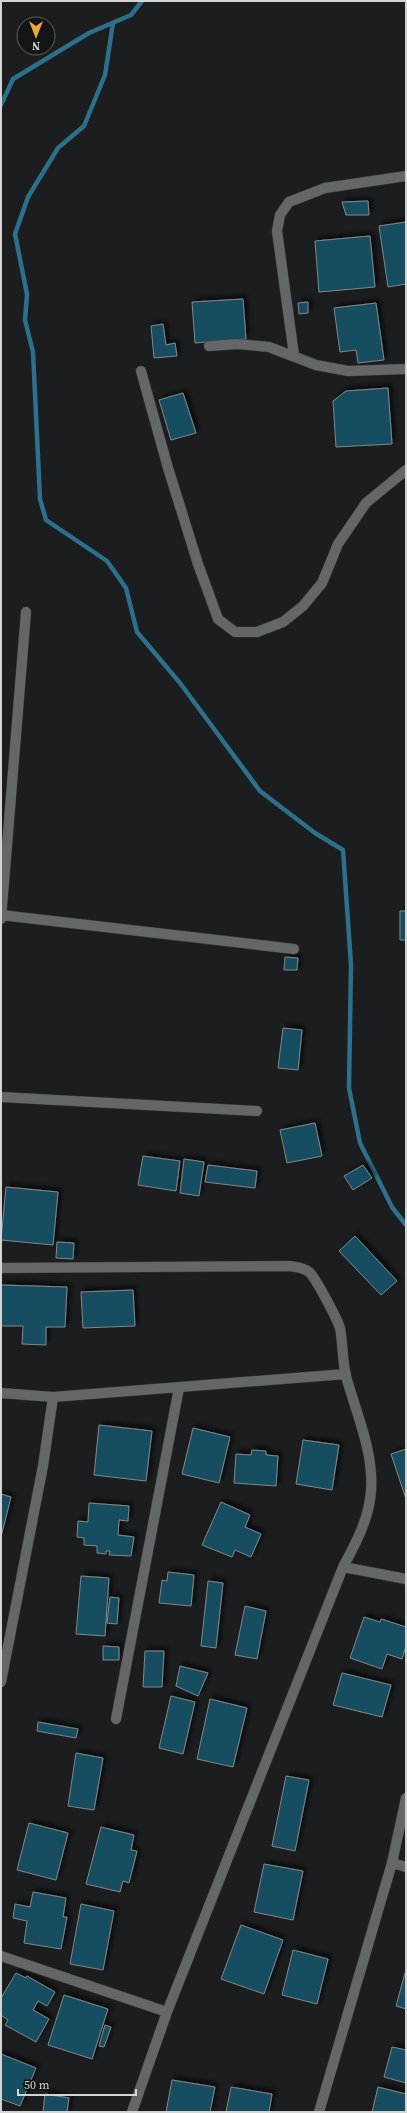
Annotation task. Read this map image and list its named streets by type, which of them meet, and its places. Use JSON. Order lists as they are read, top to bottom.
{
  "scale_bar": "50 m",
  "north": "bottom"
}
